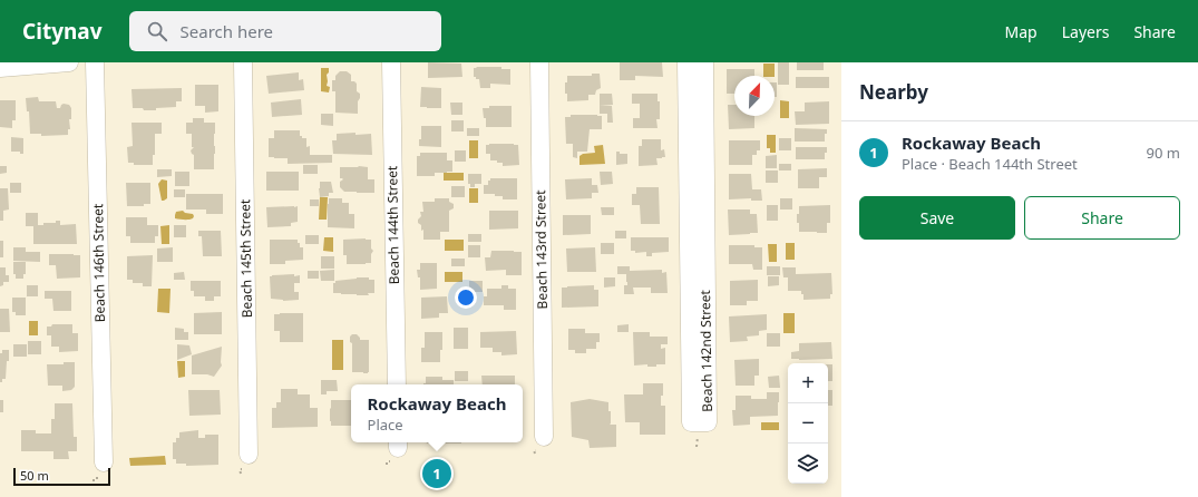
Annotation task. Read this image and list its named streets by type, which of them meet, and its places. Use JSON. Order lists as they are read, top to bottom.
{
  "streets": {
    "street": [
      "Beach 144th Street",
      "Beach 143rd Street",
      "Beach 145th Street",
      "Beach 146th Street",
      "Beach 142nd Street"
    ]
  },
  "scale_bar": "50 m",
  "north": "top right",
  "page": {
    "header": "Citynav",
    "search": "Search here",
    "nav": ["Map", "Layers", "Share"],
    "heading": "Nearby",
    "list": [
      {
        "mark": "1",
        "name": "Rockaway Beach",
        "note": "Place · Beach 144th Street",
        "value": "90 m"
      }
    ],
    "buttons": ["Save", "Share"],
    "map_buttons": ["+", "−"],
    "popup": ["Rockaway Beach", "Place"],
    "pins": "1",
    "scale": "50 m"
  }
}
